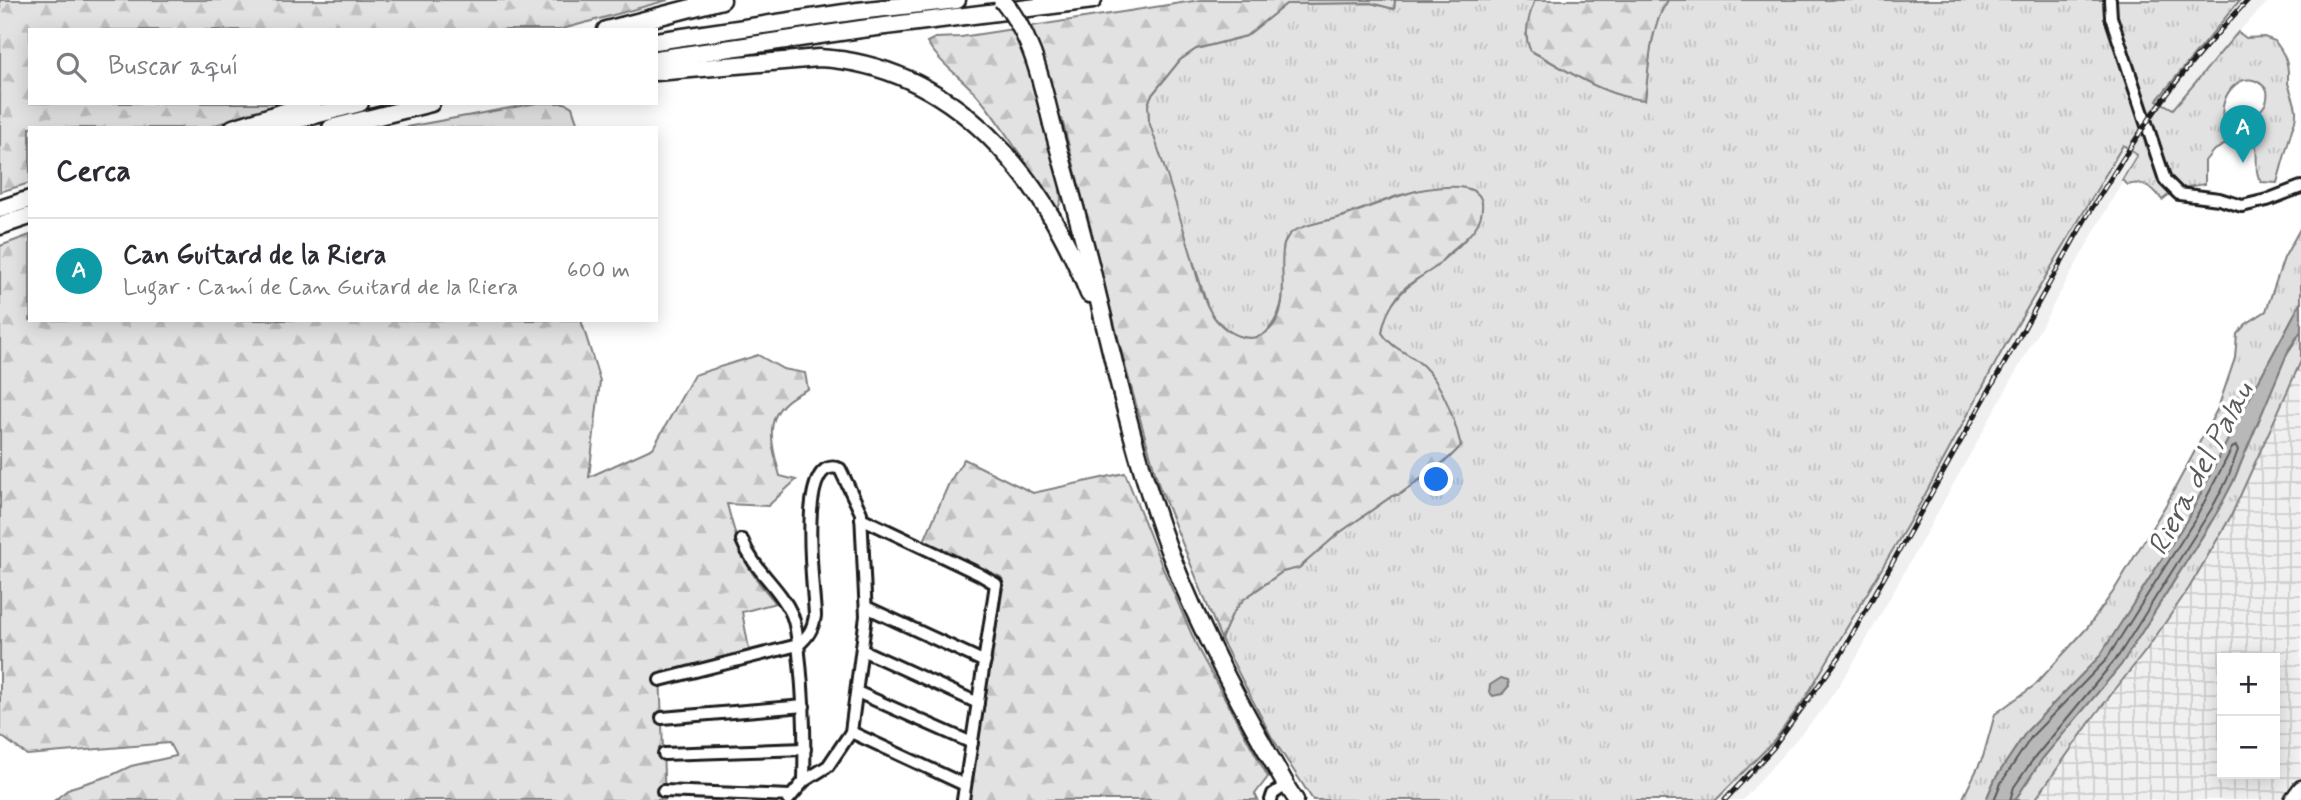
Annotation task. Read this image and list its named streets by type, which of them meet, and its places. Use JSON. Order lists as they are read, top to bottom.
{
  "water": ["Riera del Palau"],
  "page": {
    "search": "Buscar aquí",
    "pins": "A",
    "heading": "Cerca",
    "list": [
      {
        "mark": "A",
        "name": "Can Guitard de la Riera",
        "note": "Lugar · Camí de Can Guitard de la Riera",
        "value": "600 m"
      }
    ],
    "map_buttons": ["+", "−"]
  }
}
